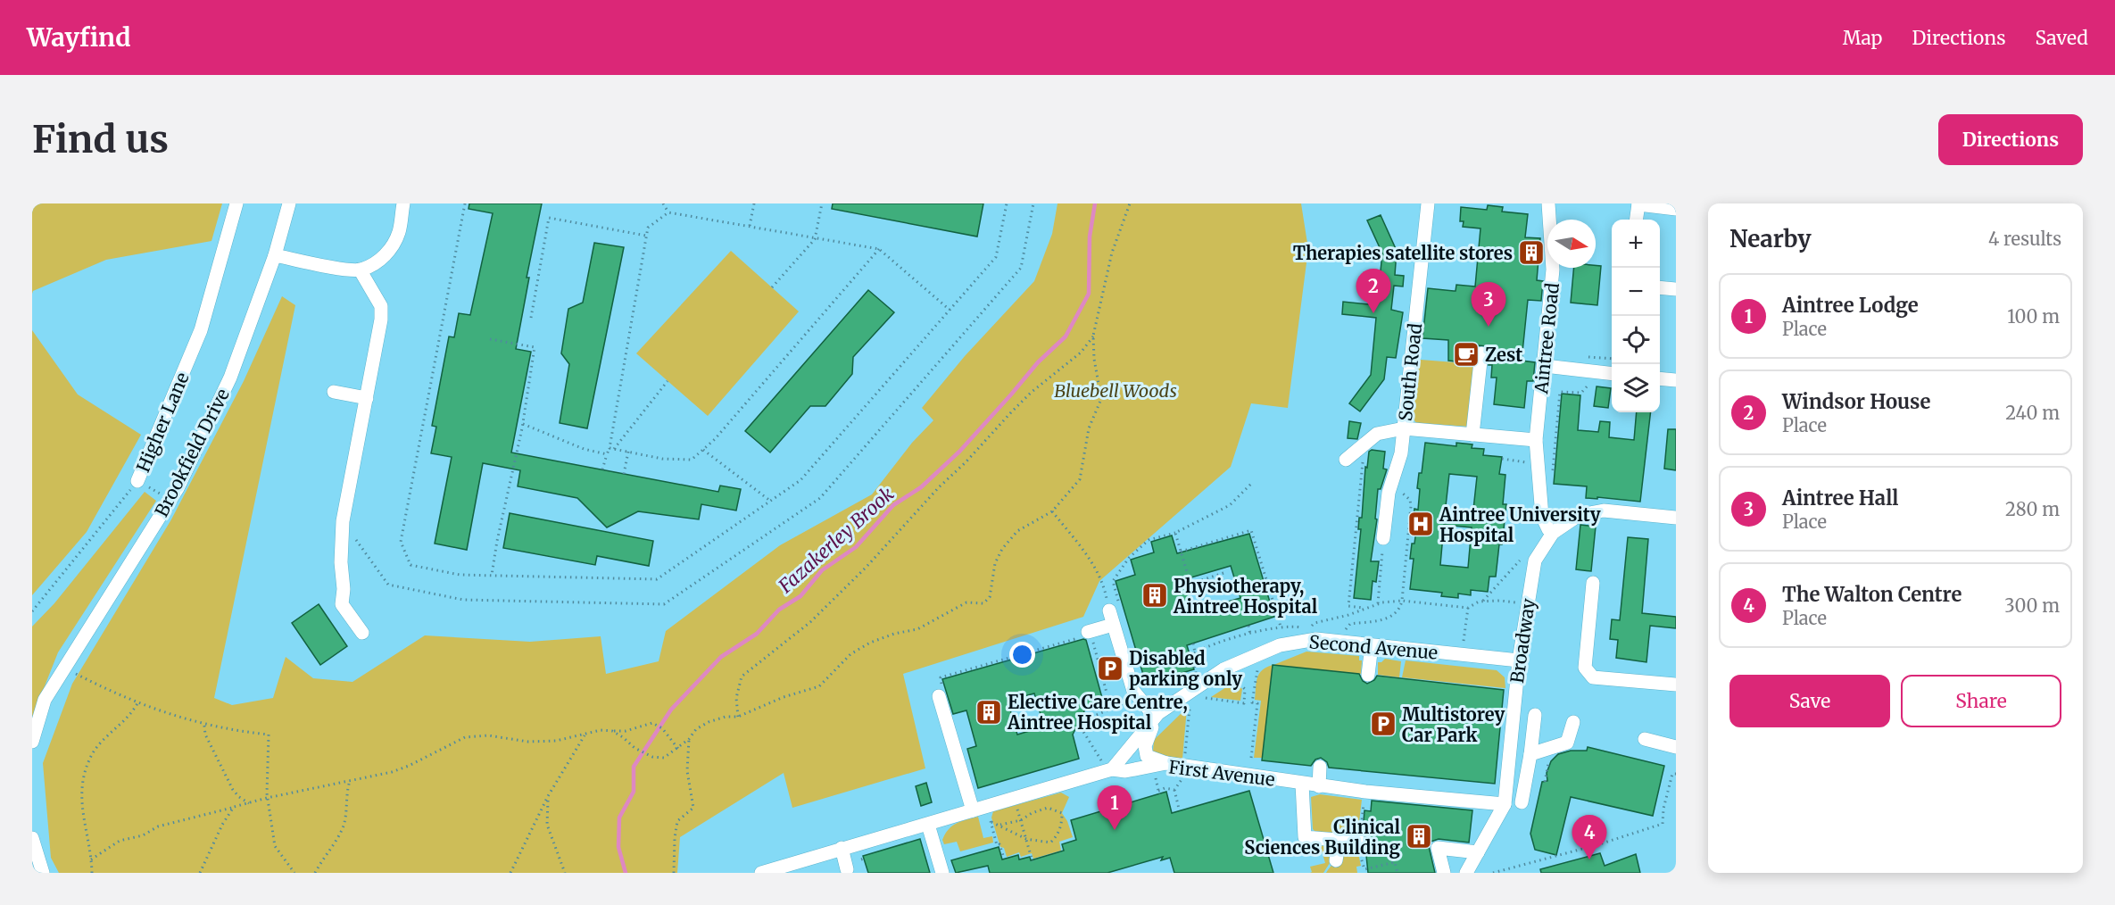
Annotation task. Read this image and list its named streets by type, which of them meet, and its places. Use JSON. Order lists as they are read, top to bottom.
{
  "streets": {
    "street": [
      "Aintree Road",
      "South Road",
      "Higher Lane",
      "Brookfield Drive",
      "Broadway",
      "Second Avenue",
      "First Avenue"
    ]
  },
  "crossings": [
    ["Aintree Road", "Broadway"],
    ["Broadway", "Second Avenue"],
    ["Broadway", "First Avenue"],
    ["Second Avenue", "First Avenue"]
  ],
  "water": ["Fazakerley Brook"],
  "parks": ["Bluebell Woods"],
  "places": {
    "building": [
      "Therapies satellite stores",
      "Physiotherapy, Aintree Hospital",
      "Elective Care Centre, Aintree Hospital",
      "Clinical Sciences Building"
    ],
    "cafe": ["Zest"],
    "hospital": ["Aintree University Hospital"],
    "parking": ["Disabled parking only", "Multistorey Car Park"]
  },
  "north": "right",
  "page": {
    "header": "Wayfind",
    "nav": ["Map", "Directions", "Saved"],
    "buttons": [
      "Directions",
      ["Save", "Share"]
    ],
    "title": "Find us",
    "heading": ["Nearby", "4 results"],
    "map_buttons": ["+", "−"],
    "pins": [
      "2",
      "3",
      "1",
      "4"
    ],
    "list": [
      {
        "mark": "1",
        "name": "Aintree Lodge",
        "note": "Place",
        "value": "100 m"
      },
      {
        "mark": "2",
        "name": "Windsor House",
        "note": "Place",
        "value": "240 m"
      },
      {
        "mark": "3",
        "name": "Aintree Hall",
        "note": "Place",
        "value": "280 m"
      },
      {
        "mark": "4",
        "name": "The Walton Centre",
        "note": "Place",
        "value": "300 m"
      }
    ]
  }
}
